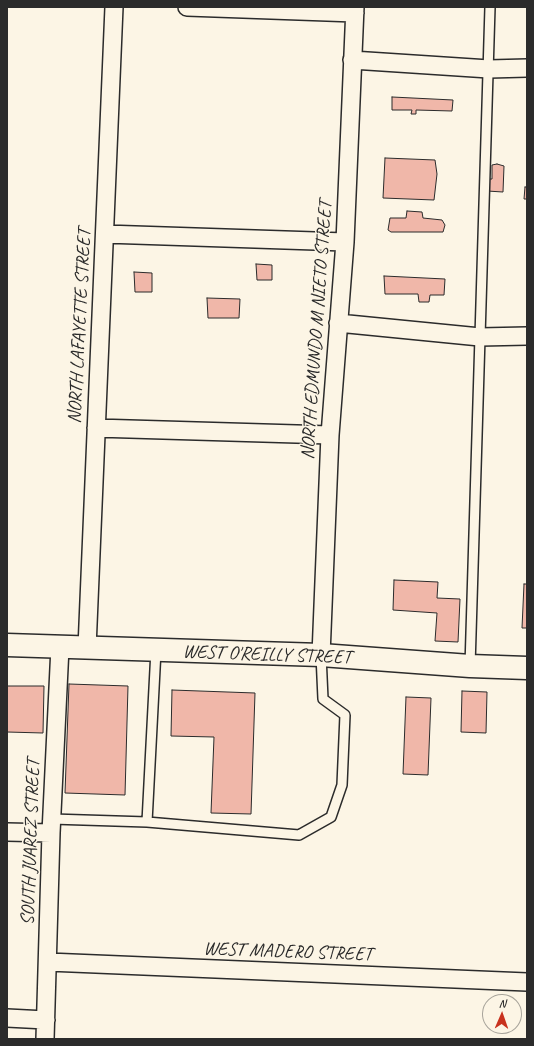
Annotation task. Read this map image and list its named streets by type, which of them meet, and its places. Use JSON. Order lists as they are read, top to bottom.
{
  "streets": {
    "main road": ["WEST O'REILLY STREET"],
    "street": [
      "NORTH LAFAYETTE STREET",
      "NORTH EDMUNDO M NIETO STREET",
      "SOUTH JUAREZ STREET",
      "WEST MADERO STREET"
    ]
  },
  "crossings": [
    ["NORTH LAFAYETTE STREET", "WEST O'REILLY STREET"],
    ["NORTH EDMUNDO M NIETO STREET", "WEST O'REILLY STREET"],
    ["WEST O'REILLY STREET", "SOUTH JUAREZ STREET"],
    ["SOUTH JUAREZ STREET", "WEST MADERO STREET"]
  ],
  "north": "top"
}
